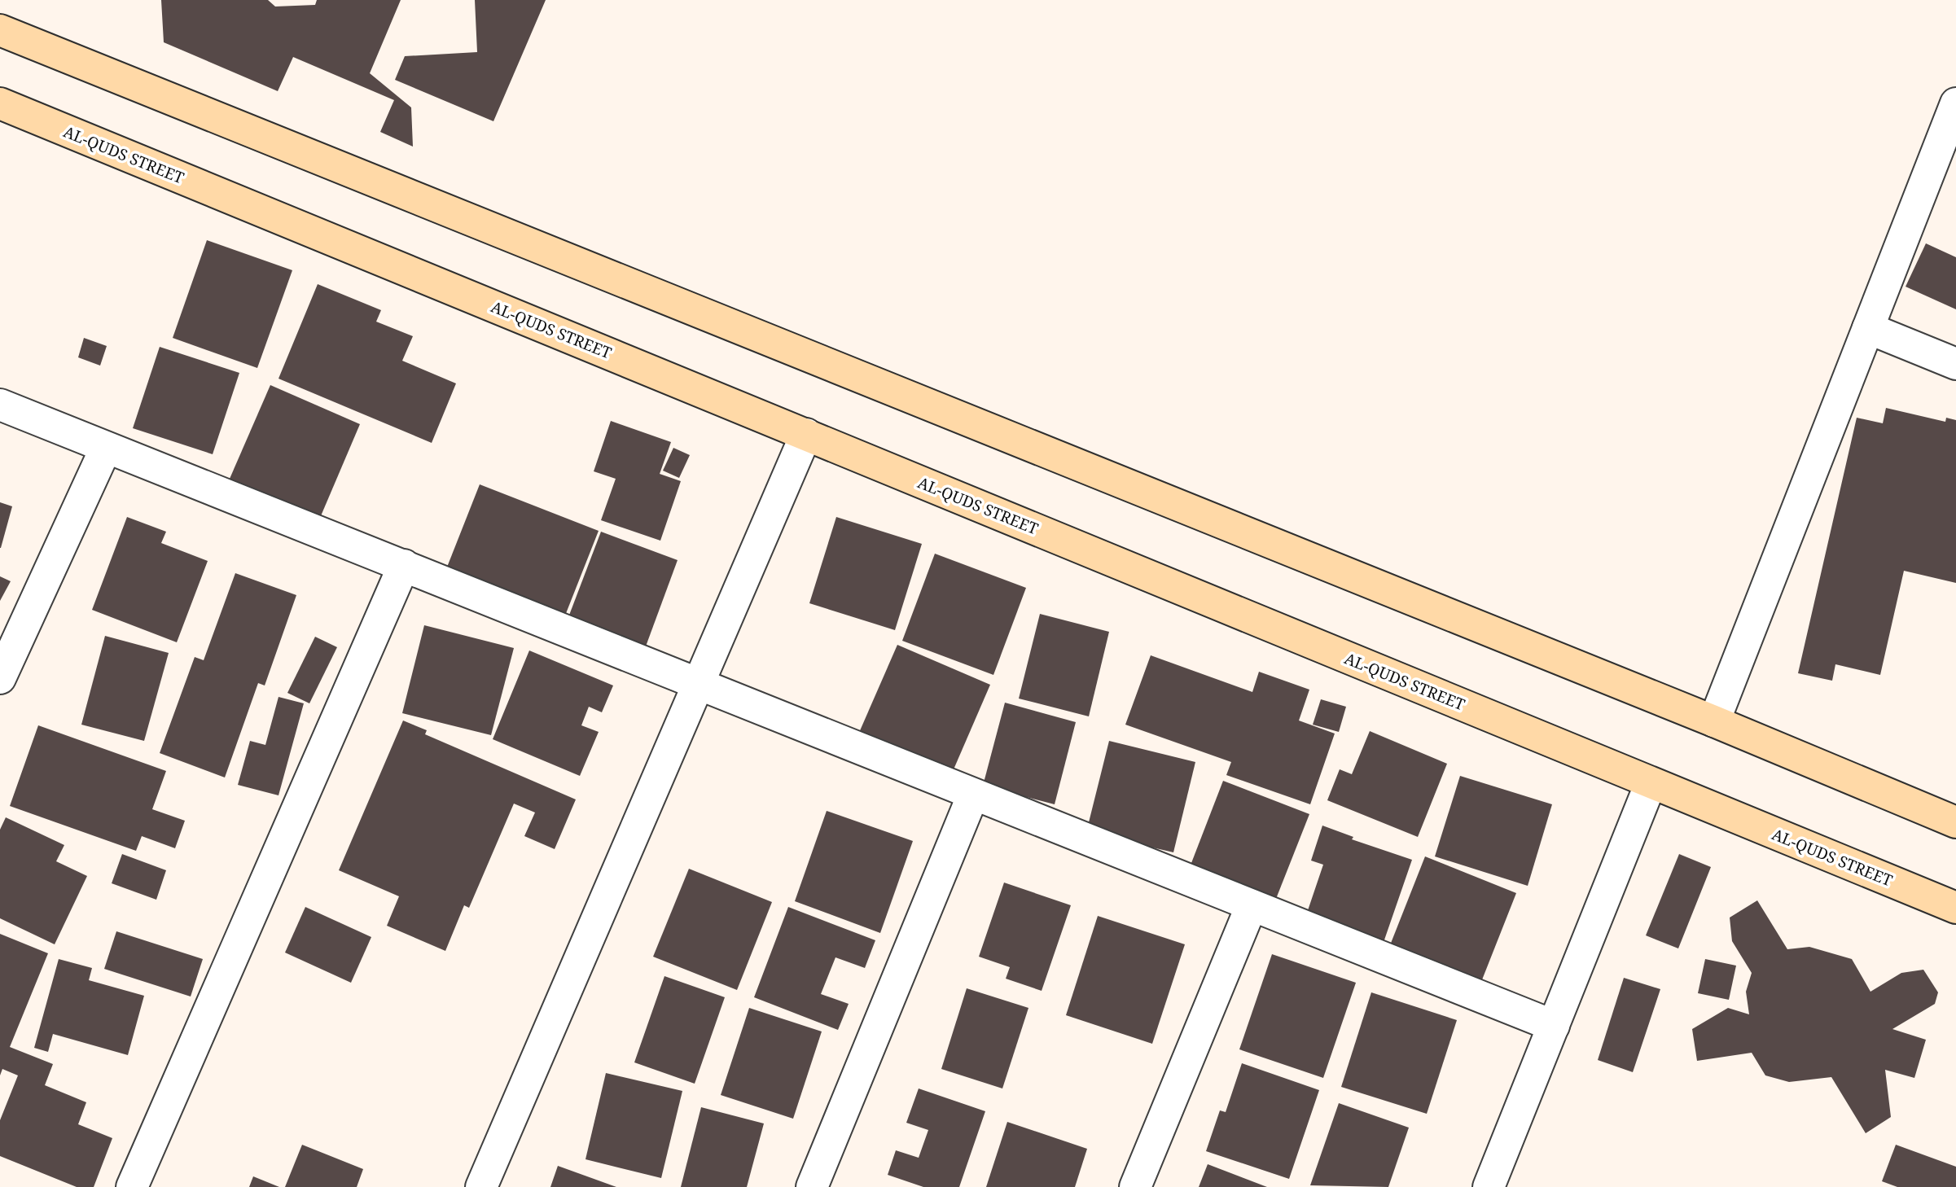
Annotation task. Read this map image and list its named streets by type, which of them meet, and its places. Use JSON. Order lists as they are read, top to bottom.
{
  "streets": {
    "street": ["AL-QUDS STREET"]
  }
}
